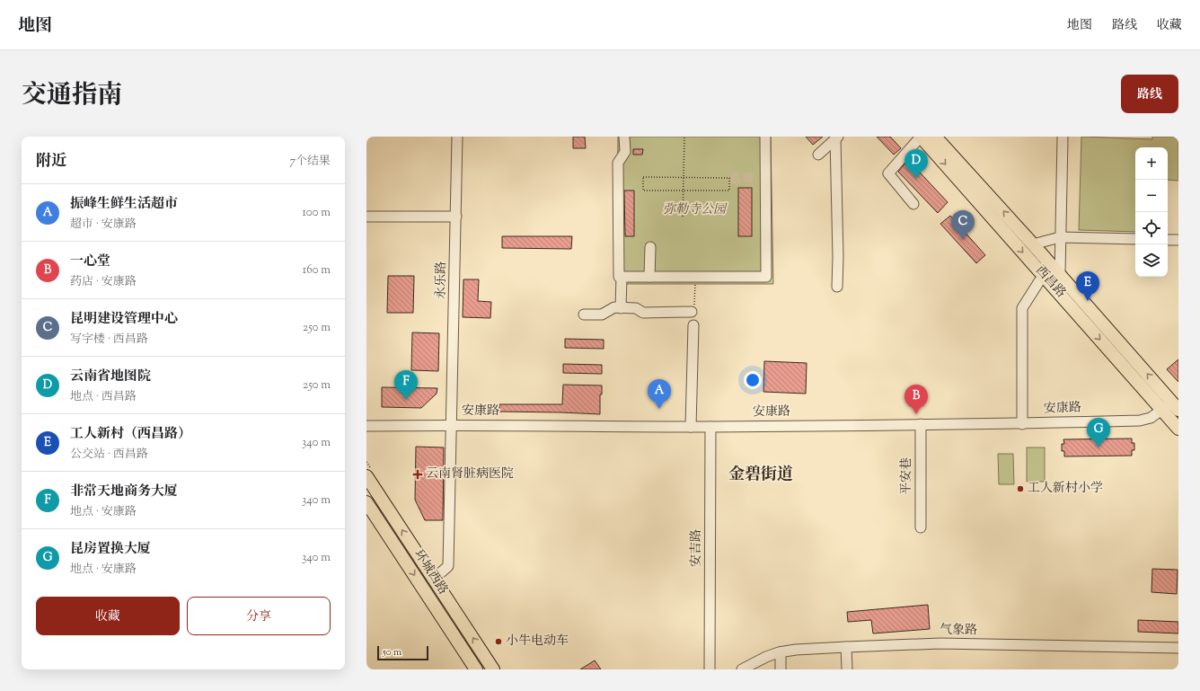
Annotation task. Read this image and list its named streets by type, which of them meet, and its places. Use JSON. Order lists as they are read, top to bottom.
{
  "streets": {
    "main road": ["西昌路", "环城西路"],
    "street": [
      "永乐路",
      "安康路",
      "平安巷",
      "安吉路",
      "气象路"
    ]
  },
  "crossings": [
    ["永乐路", "安康路"],
    ["永乐路", "环城西路"],
    ["西昌路", "安康路"],
    ["安康路", "平安巷"],
    ["安康路", "安吉路"]
  ],
  "districts": ["金碧街道"],
  "parks": ["弥勒寺公园"],
  "places": {
    "health": ["云南肾脏病医院"],
    "other": ["工人新村小学", "小牛电动车"]
  },
  "scale_bar": "50 m",
  "page": {
    "header": "地图",
    "nav": ["地图", "路线", "收藏"],
    "title": "交通指南",
    "buttons": [
      "路线",
      ["收藏", "分享"]
    ],
    "heading": ["附近", "7个结果"],
    "map_buttons": ["+", "−"],
    "pins": [
      "D",
      "C",
      "E",
      "F",
      "A",
      "B",
      "G"
    ],
    "list": [
      {
        "mark": "A",
        "name": "振峰生鲜生活超市",
        "note": "超市 · 安康路",
        "value": "100 m"
      },
      {
        "mark": "B",
        "name": "一心堂",
        "note": "药店 · 安康路",
        "value": "160 m"
      },
      {
        "mark": "C",
        "name": "昆明建设管理中心",
        "note": "写字楼 · 西昌路",
        "value": "250 m"
      },
      {
        "mark": "D",
        "name": "云南省地图院",
        "note": "地点 · 西昌路",
        "value": "250 m"
      },
      {
        "mark": "E",
        "name": "工人新村（西昌路）",
        "note": "公交站 · 西昌路",
        "value": "340 m"
      },
      {
        "mark": "F",
        "name": "非常天地商务大厦",
        "note": "地点 · 安康路",
        "value": "340 m"
      },
      {
        "mark": "G",
        "name": "昆房置换大厦",
        "note": "地点 · 安康路",
        "value": "340 m"
      }
    ],
    "scale": "50 m"
  }
}
